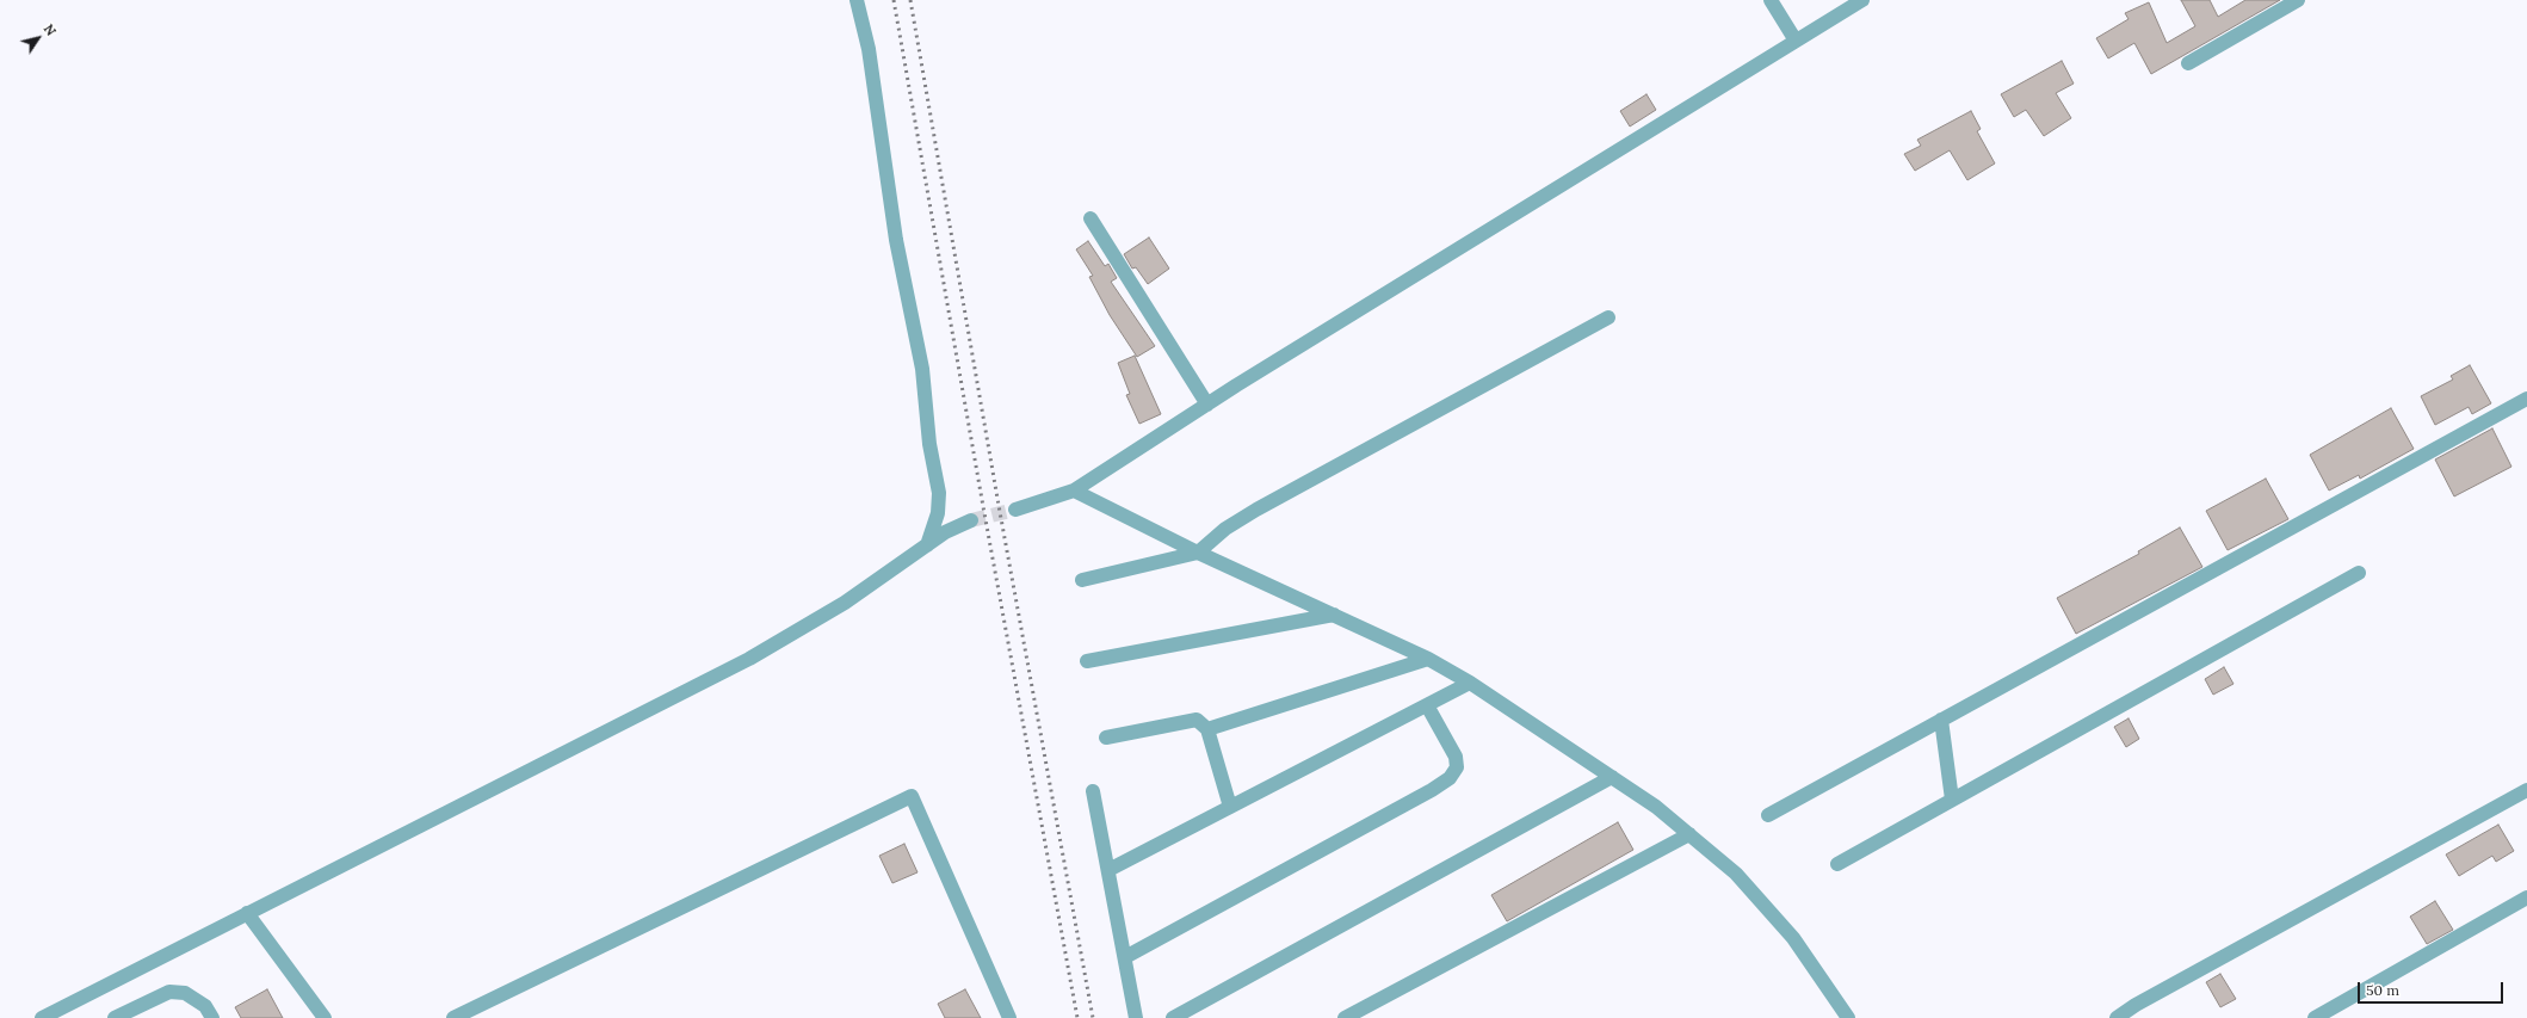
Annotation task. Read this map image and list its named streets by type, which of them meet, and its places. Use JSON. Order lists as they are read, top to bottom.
{
  "scale_bar": "50 m",
  "north": "top right"
}
